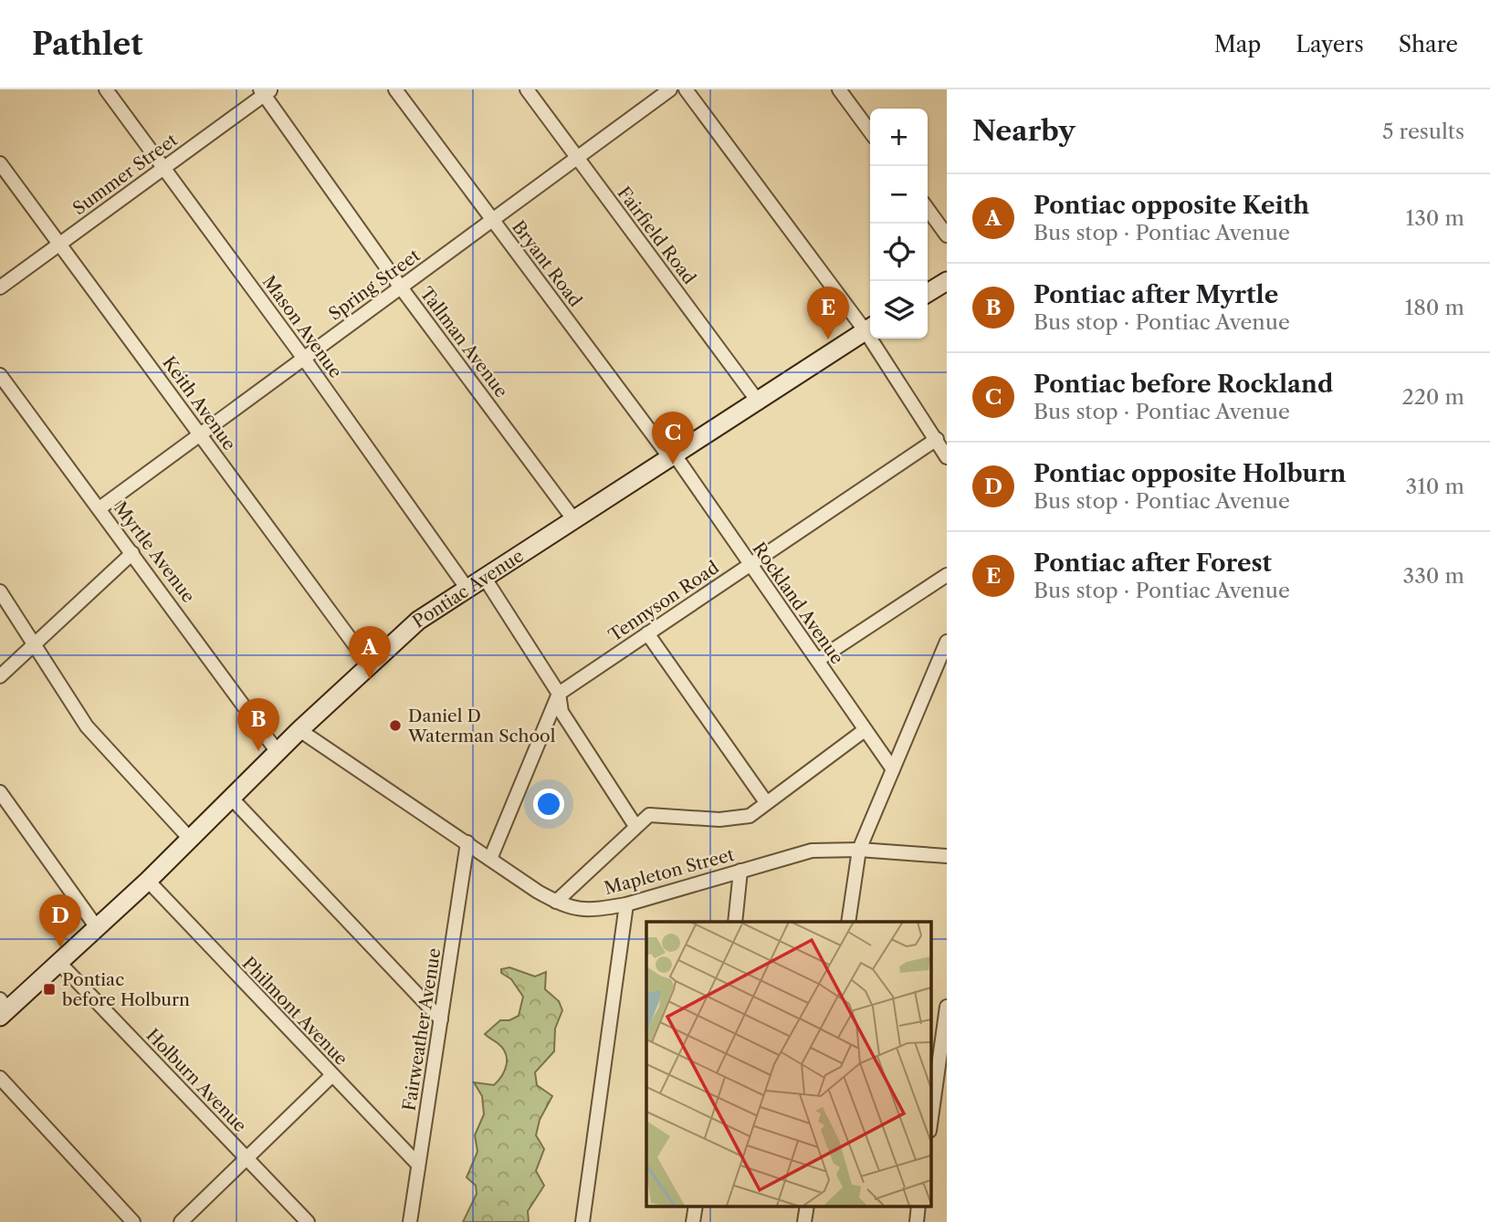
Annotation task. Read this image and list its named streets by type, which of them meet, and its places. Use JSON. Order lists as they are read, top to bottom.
{
  "streets": {
    "main road": ["Pontiac Avenue"],
    "street": [
      "Summer Street",
      "Fairfield Road",
      "Bryant Road",
      "Spring Street",
      "Mason Avenue",
      "Tallman Avenue",
      "Keith Avenue",
      "Myrtle Avenue",
      "Tennyson Road",
      "Rockland Avenue",
      "Mapleton Street",
      "Philmont Avenue",
      "Fairweather Avenue",
      "Holburn Avenue"
    ]
  },
  "crossings": [
    ["Summer Street", "Mason Avenue"],
    ["Summer Street", "Tallman Avenue"],
    ["Summer Street", "Keith Avenue"],
    ["Fairfield Road", "Spring Street"],
    ["Fairfield Road", "Pontiac Avenue"],
    ["Bryant Road", "Spring Street"],
    ["Bryant Road", "Pontiac Avenue"],
    ["Bryant Road", "Rockland Avenue"],
    ["Spring Street", "Mason Avenue"],
    ["Spring Street", "Tallman Avenue"],
    ["Spring Street", "Keith Avenue"],
    ["Spring Street", "Myrtle Avenue"],
    ["Mason Avenue", "Pontiac Avenue"],
    ["Tallman Avenue", "Pontiac Avenue"],
    ["Keith Avenue", "Pontiac Avenue"],
    ["Myrtle Avenue", "Pontiac Avenue"],
    ["Pontiac Avenue", "Rockland Avenue"],
    ["Pontiac Avenue", "Mapleton Street"],
    ["Pontiac Avenue", "Philmont Avenue"],
    ["Pontiac Avenue", "Holburn Avenue"],
    ["Tennyson Road", "Rockland Avenue"],
    ["Mapleton Street", "Fairweather Avenue"],
    ["Philmont Avenue", "Fairweather Avenue"]
  ],
  "places": {
    "other": ["Daniel D Waterman School"],
    "transit": ["Pontiac before Holburn"]
  },
  "page": {
    "header": "Pathlet",
    "nav": ["Map", "Layers", "Share"],
    "heading": ["Nearby", "5 results"],
    "map_buttons": ["+", "−"],
    "list": [
      {
        "mark": "A",
        "name": "Pontiac opposite Keith",
        "note": "Bus stop · Pontiac Avenue",
        "value": "130 m"
      },
      {
        "mark": "B",
        "name": "Pontiac after Myrtle",
        "note": "Bus stop · Pontiac Avenue",
        "value": "180 m"
      },
      {
        "mark": "C",
        "name": "Pontiac before Rockland",
        "note": "Bus stop · Pontiac Avenue",
        "value": "220 m"
      },
      {
        "mark": "D",
        "name": "Pontiac opposite Holburn",
        "note": "Bus stop · Pontiac Avenue",
        "value": "310 m"
      },
      {
        "mark": "E",
        "name": "Pontiac after Forest",
        "note": "Bus stop · Pontiac Avenue",
        "value": "330 m"
      }
    ],
    "pins": [
      "E",
      "C",
      "A",
      "B",
      "D"
    ]
  }
}
